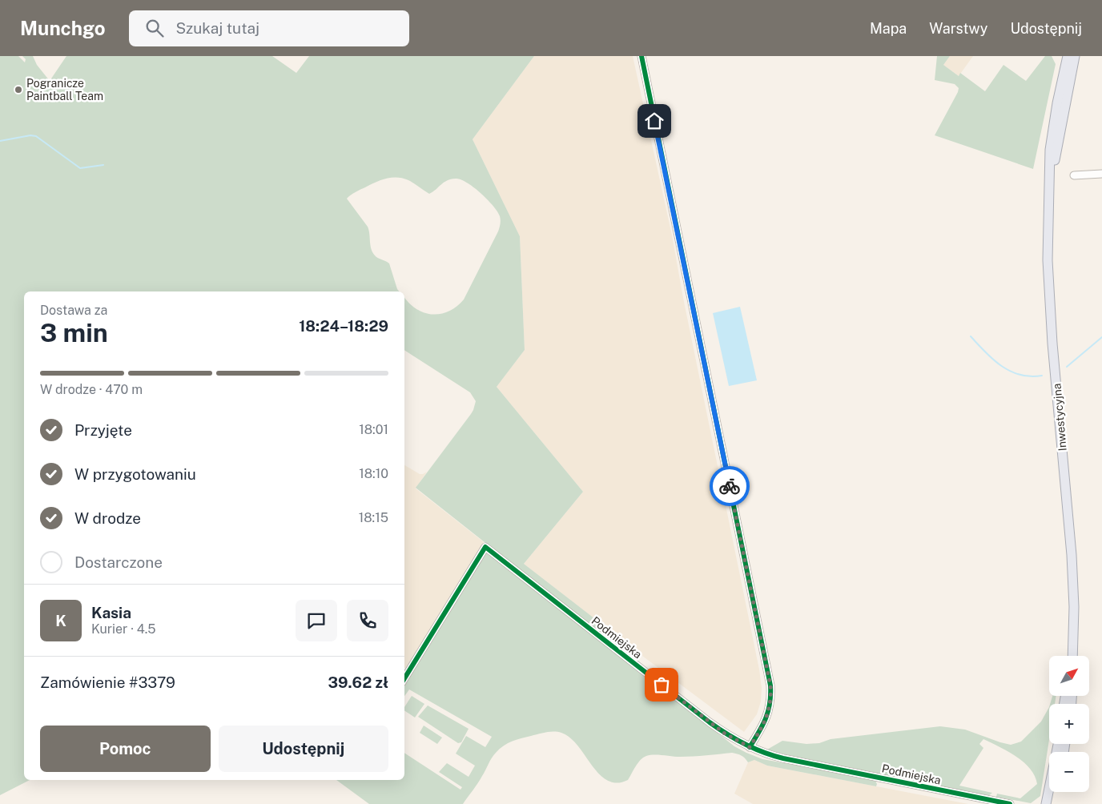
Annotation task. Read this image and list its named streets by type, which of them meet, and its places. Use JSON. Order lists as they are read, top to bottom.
{
  "streets": {
    "main road": ["Inwestycyjna"],
    "street": ["Podmiejska"]
  },
  "places": ["Pogranicze Paintball Team"],
  "north": "top right",
  "page": {
    "header": "Munchgo",
    "search": "Szukaj tutaj",
    "nav": ["Mapa", "Warstwy", "Udostępnij"],
    "heading": ["3 min", "Dostawa za", "18:24–18:29"],
    "panel": [
      "Kasia",
      "Kurier · 4.5",
      "Zamówienie #3379",
      "39.62 zł"
    ],
    "bar": "W drodze · 470 m",
    "list": [
      ["Przyjęte", "18:01"],
      ["W przygotowaniu", "18:10"],
      ["W drodze", "18:15"],
      "Dostarczone"
    ],
    "round": "K",
    "map_buttons": ["+", "−"],
    "buttons": ["Pomoc", "Udostępnij"]
  }
}
